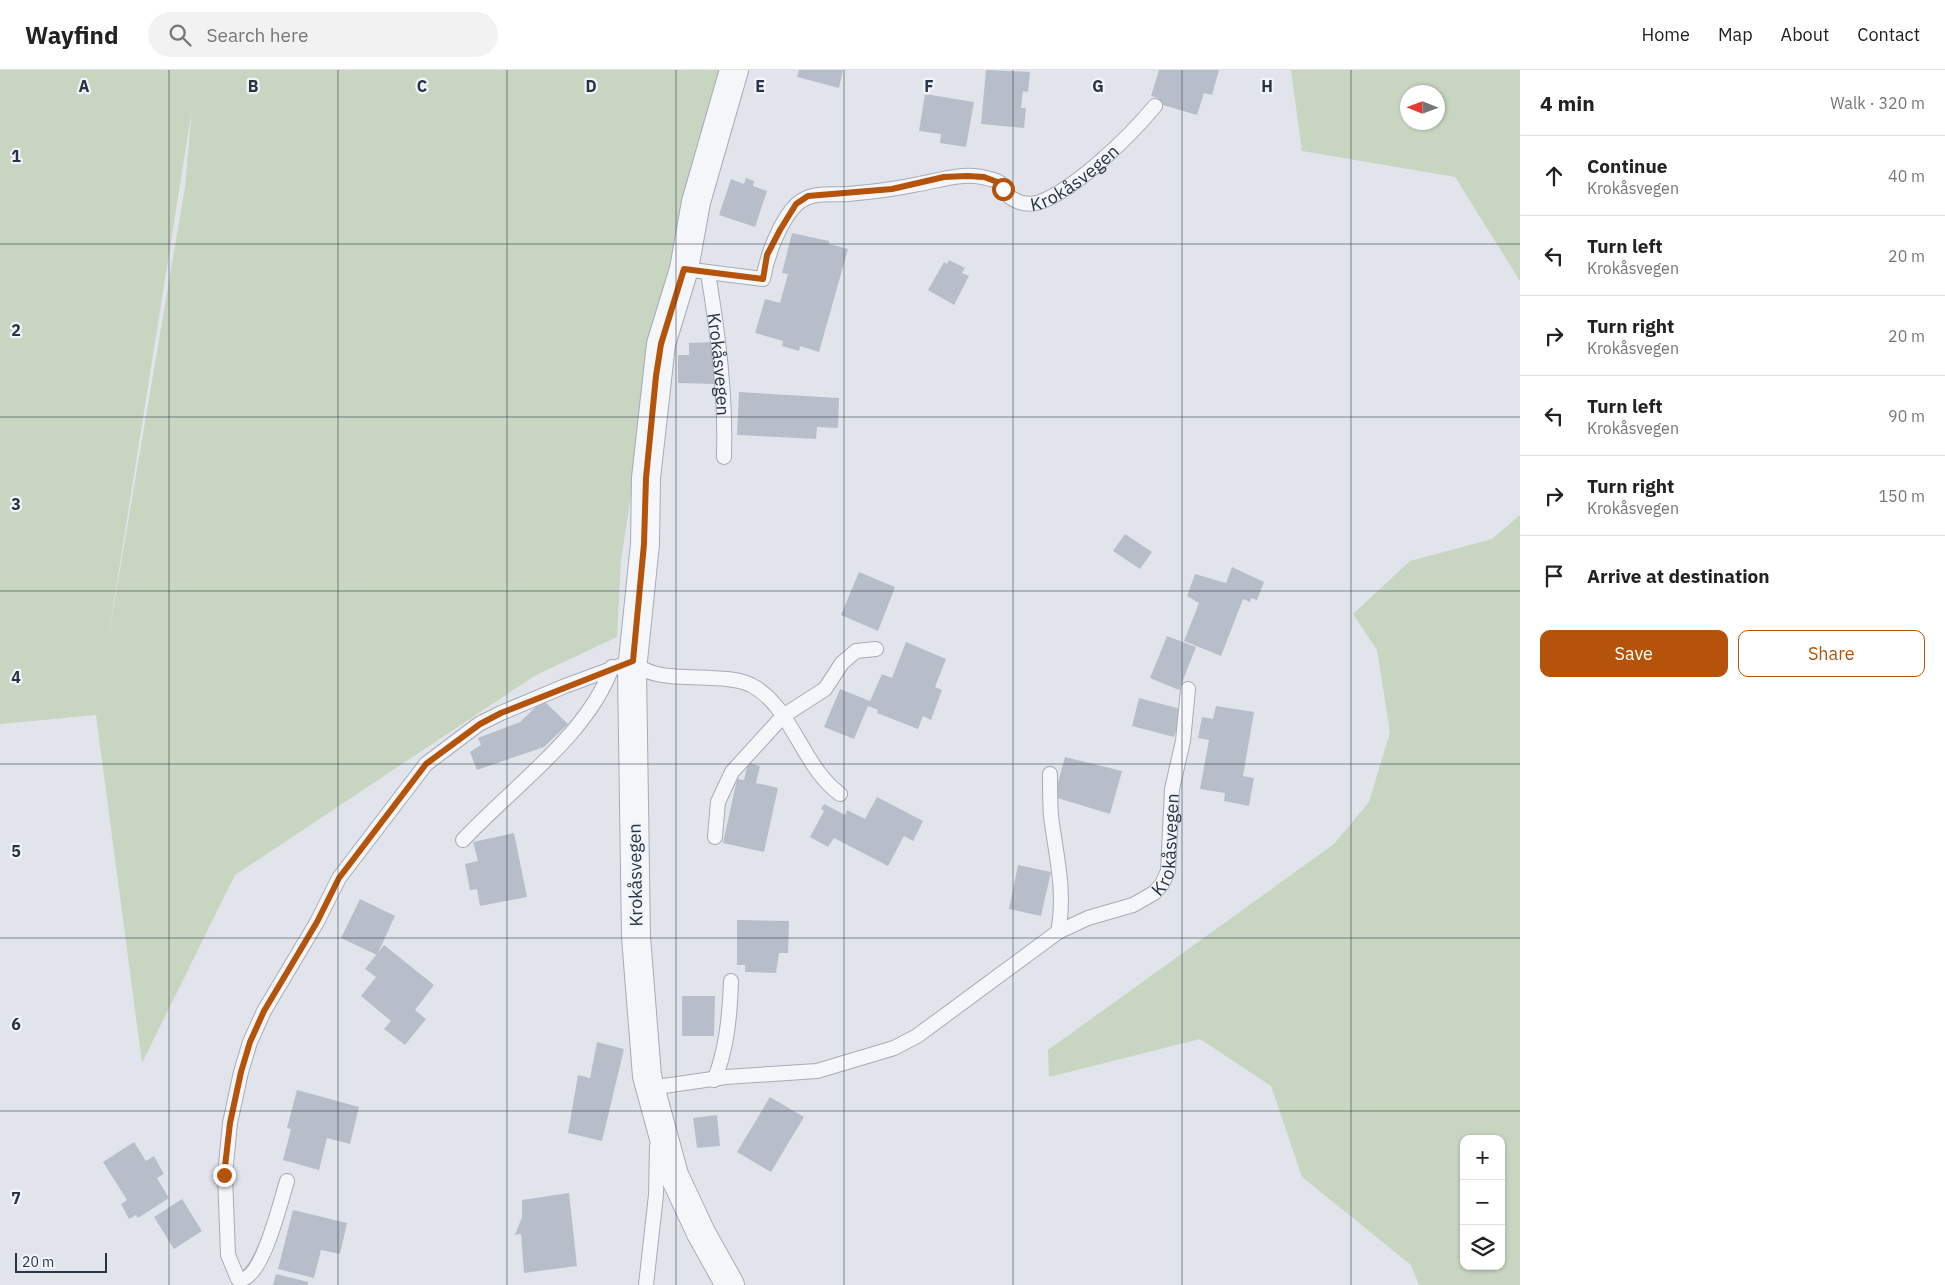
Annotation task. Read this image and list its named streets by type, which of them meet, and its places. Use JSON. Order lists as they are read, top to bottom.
{
  "streets": {
    "street": ["Krokåsvegen"]
  },
  "scale_bar": "20 m",
  "north": "left",
  "page": {
    "header": "Wayfind",
    "search": "Search here",
    "nav": [
      "Home",
      "Map",
      "About",
      "Contact"
    ],
    "heading": ["4 min", "Walk · 320 m"],
    "list": [
      ["Continue", "Krokåsvegen", "40 m"],
      ["Turn left", "Krokåsvegen", "20 m"],
      ["Turn right", "Krokåsvegen", "20 m"],
      ["Turn left", "Krokåsvegen", "90 m"],
      ["Turn right", "Krokåsvegen", "150 m"],
      "Arrive at destination"
    ],
    "buttons": ["Save", "Share"],
    "map_buttons": ["+", "−"],
    "scale": "20 m"
  },
  "grid": {
    "columns": [
      "A",
      "B",
      "C",
      "D",
      "E",
      "F",
      "G",
      "H"
    ],
    "rows": [
      "1",
      "2",
      "3",
      "4",
      "5",
      "6",
      "7"
    ]
  }
}
